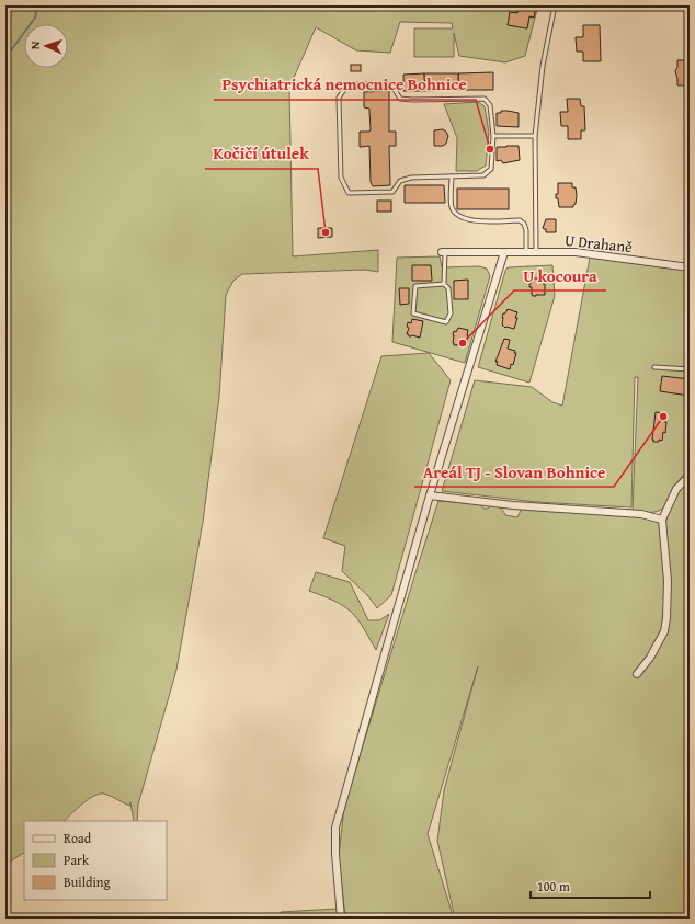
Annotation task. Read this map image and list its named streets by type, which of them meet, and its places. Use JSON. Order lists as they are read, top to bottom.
{
  "streets": {
    "street": ["U Drahaně"]
  },
  "places": [
    "Psychiatrická nemocnice Bohnice",
    "Kočičí útulek",
    "U kocoura",
    "Areál TJ - Slovan Bohnice"
  ],
  "legend": ["Road", "Park", "Building"],
  "scale_bar": "100 m",
  "north": "left"
}
